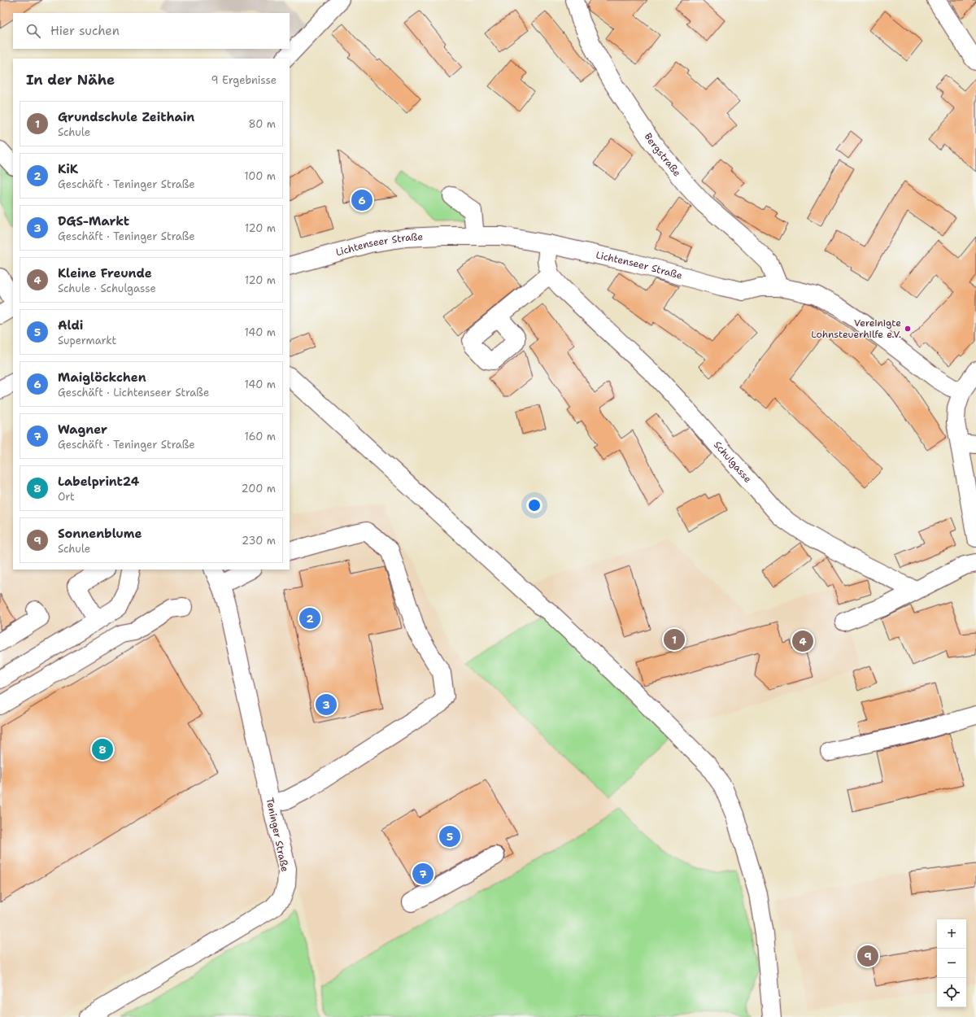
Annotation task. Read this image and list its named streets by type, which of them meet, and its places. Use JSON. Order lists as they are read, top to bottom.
{
  "streets": {
    "street": [
      "Bergstraße",
      "Lichtenseer Straße",
      "Schulgasse",
      "Teninger Straße"
    ]
  },
  "crossings": [
    ["Bergstraße", "Lichtenseer Straße"]
  ],
  "places": ["Vereinigte Lohnsteuerhilfe e.V."],
  "page": {
    "search": "Hier suchen",
    "heading": ["In der Nähe", "9 Ergebnisse"],
    "list": [
      {
        "mark": "1",
        "name": "Grundschule Zeithain",
        "note": "Schule",
        "value": "80 m"
      },
      {
        "mark": "2",
        "name": "KiK",
        "note": "Geschäft · Teninger Straße",
        "value": "100 m"
      },
      {
        "mark": "3",
        "name": "DGS-Markt",
        "note": "Geschäft · Teninger Straße",
        "value": "120 m"
      },
      {
        "mark": "4",
        "name": "Kleine Freunde",
        "note": "Schule · Schulgasse",
        "value": "120 m"
      },
      {
        "mark": "5",
        "name": "Aldi",
        "note": "Supermarkt",
        "value": "140 m"
      },
      {
        "mark": "6",
        "name": "Maiglöckchen",
        "note": "Geschäft · Lichtenseer Straße",
        "value": "140 m"
      },
      {
        "mark": "7",
        "name": "Wagner",
        "note": "Geschäft · Teninger Straße",
        "value": "160 m"
      },
      {
        "mark": "8",
        "name": "Labelprint24",
        "note": "Ort",
        "value": "200 m"
      },
      {
        "mark": "9",
        "name": "Sonnenblume",
        "note": "Schule",
        "value": "230 m"
      }
    ],
    "pins": [
      "6",
      "2",
      "1",
      "4",
      "3",
      "8",
      "5",
      "7",
      "9"
    ],
    "map_buttons": ["+", "−"]
  }
}
